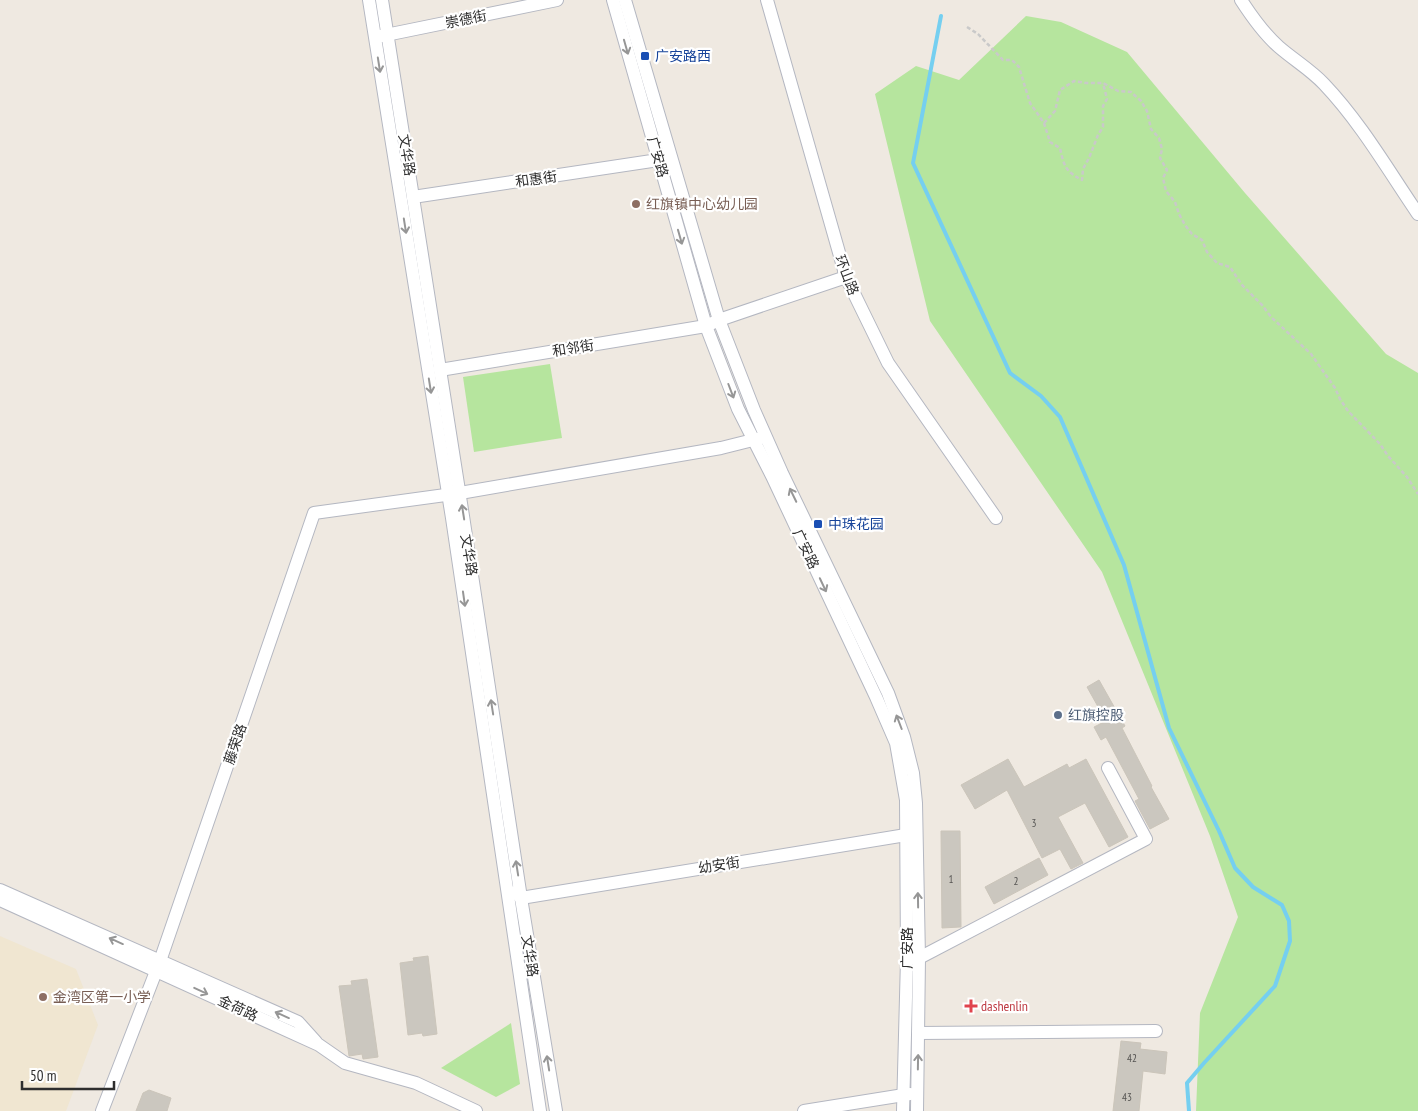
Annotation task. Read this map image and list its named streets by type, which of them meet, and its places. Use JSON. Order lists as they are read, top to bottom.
{
  "streets": {
    "street": [
      "崇德街",
      "文华路",
      "广安路",
      "和惠街",
      "环山路",
      "和邻街",
      "藤荣路",
      "幼安街",
      "金荷路"
    ]
  },
  "crossings": [
    ["崇德街", "文华路"],
    ["文华路", "和惠街"],
    ["文华路", "和邻街"],
    ["文华路", "藤荣路"],
    ["文华路", "幼安街"],
    ["广安路", "和惠街"],
    ["广安路", "和邻街"],
    ["广安路", "幼安街"],
    ["环山路", "和邻街"],
    ["藤荣路", "金荷路"]
  ],
  "places": {
    "transit": ["广安路西", "中珠花园"],
    "other": ["红旗镇中心幼儿园", "红旗控股", "金湾区第一小学"],
    "health": ["dashenlin"]
  },
  "house_numbers": [
    "3",
    "1",
    "2",
    "42",
    "43"
  ],
  "scale_bar": "50 m"
}
